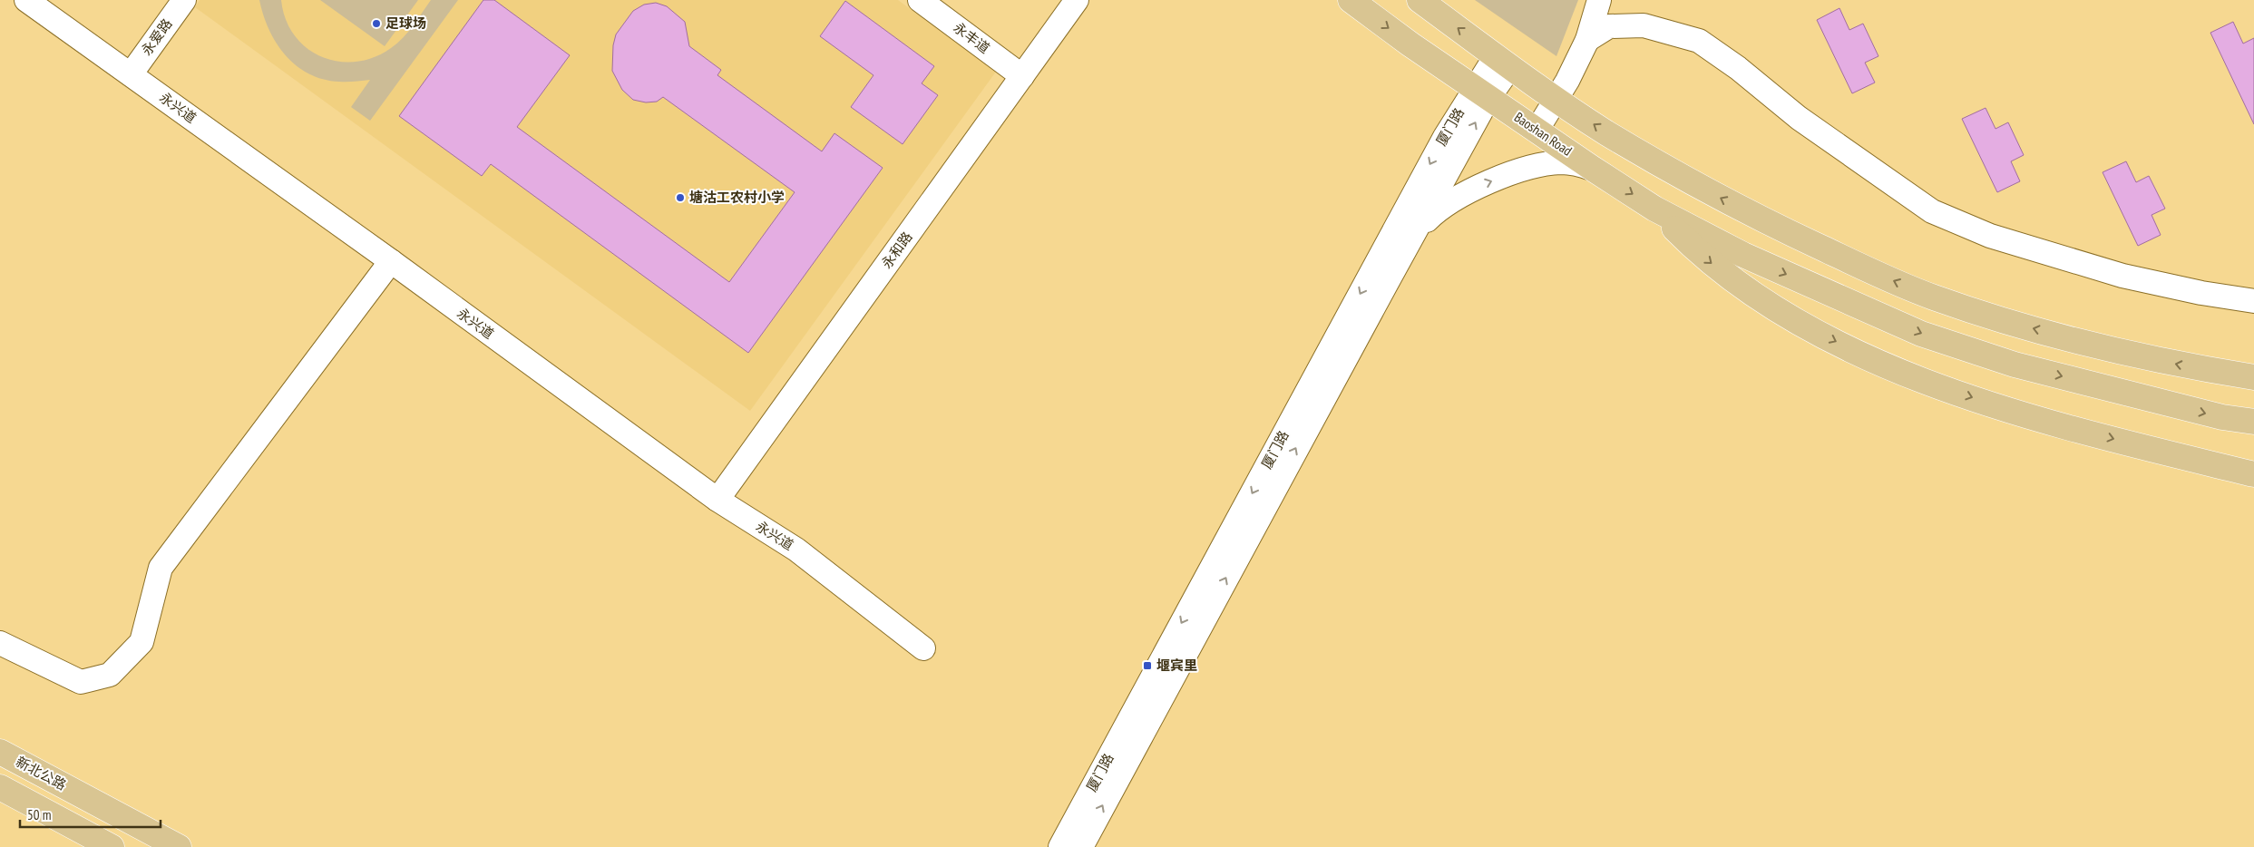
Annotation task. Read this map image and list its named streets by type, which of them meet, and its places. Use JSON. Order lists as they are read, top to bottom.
{
  "streets": {
    "main road": ["Baoshan Road", "新北公路"],
    "street": [
      "永爱路",
      "永丰道",
      "永兴道",
      "厦门路",
      "永和路"
    ]
  },
  "crossings": [
    ["永爱路", "永兴道"],
    ["永丰道", "永和路"],
    ["永兴道", "永和路"],
    ["厦门路", "Baoshan Road"]
  ],
  "places": {
    "other": ["足球场", "塘沽工农村小学"],
    "transit": ["堰宾里"]
  },
  "scale_bar": "50 m"
}
